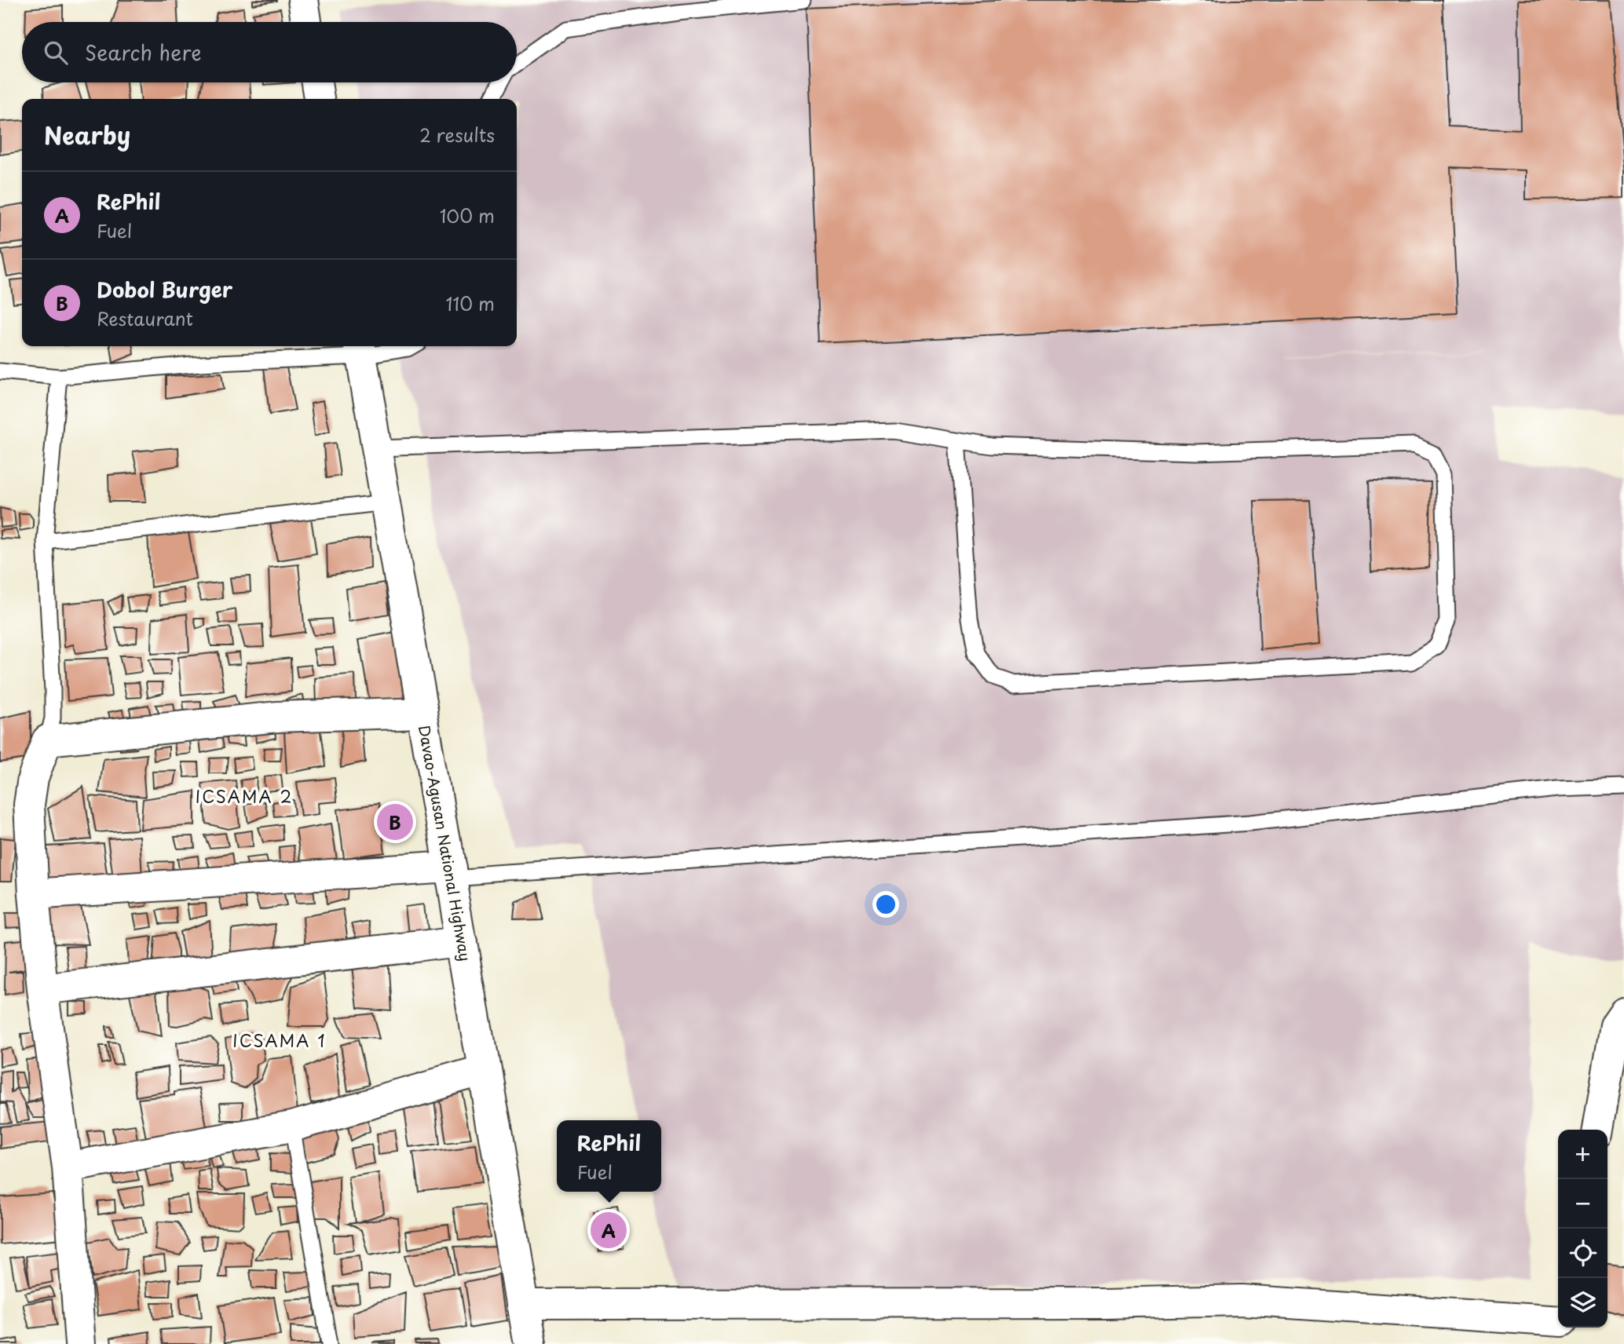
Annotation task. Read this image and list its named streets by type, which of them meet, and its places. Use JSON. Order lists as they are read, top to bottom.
{
  "streets": {
    "street": ["Davao-Agusan National Highway"]
  },
  "districts": ["ICSAMA 2", "ICSAMA 1"],
  "page": {
    "search": "Search here",
    "heading": ["Nearby", "2 results"],
    "list": [
      {
        "mark": "A",
        "name": "RePhil",
        "note": "Fuel",
        "value": "100 m"
      },
      {
        "mark": "B",
        "name": "Dobol Burger",
        "note": "Restaurant",
        "value": "110 m"
      }
    ],
    "pins": ["B", "A"],
    "popup": ["RePhil", "Fuel"],
    "map_buttons": ["+", "−"]
  }
}
